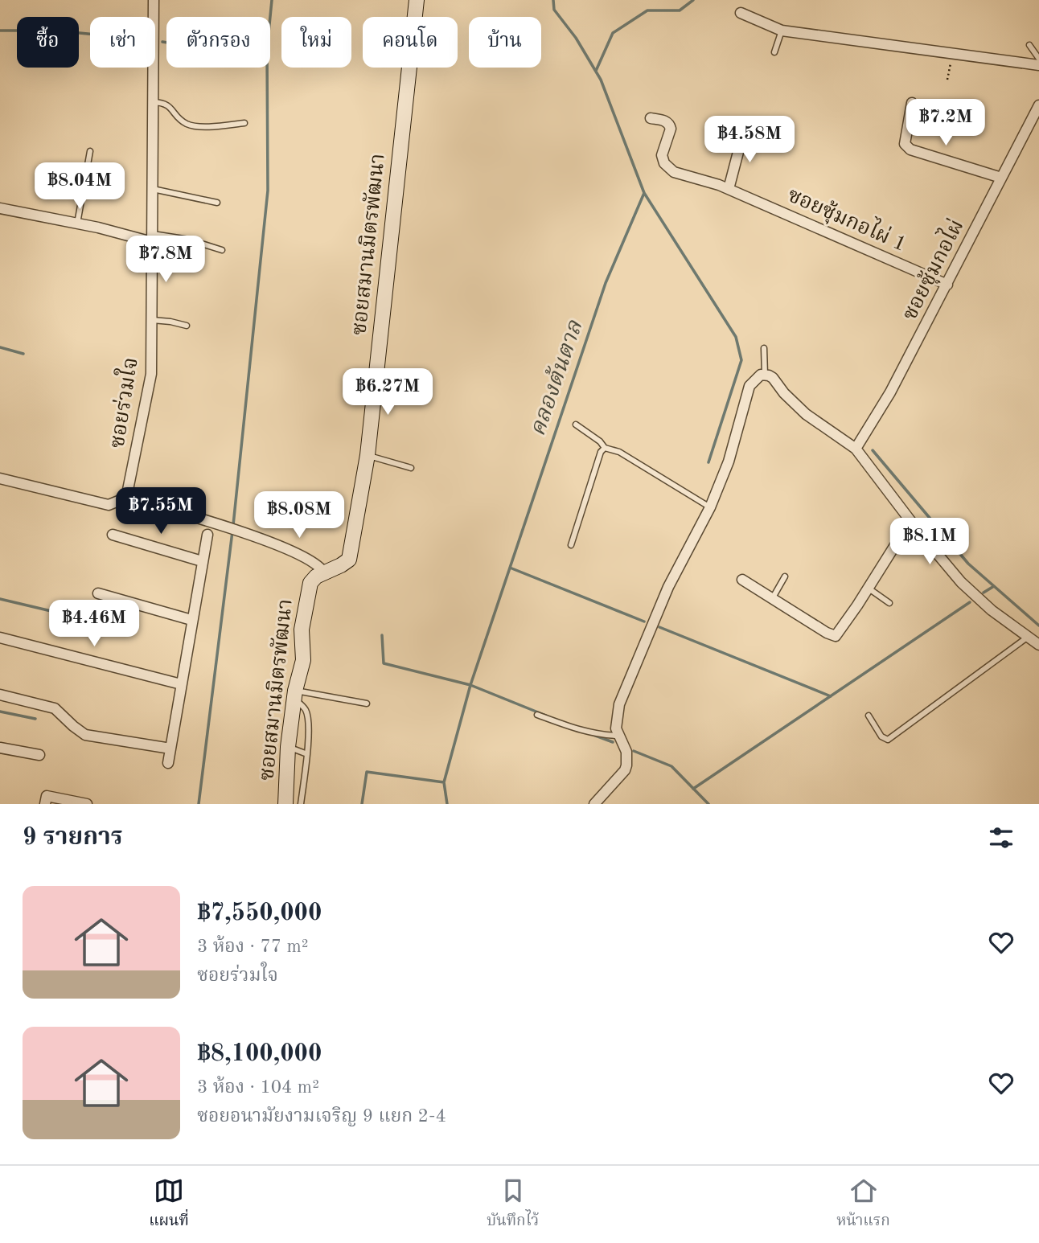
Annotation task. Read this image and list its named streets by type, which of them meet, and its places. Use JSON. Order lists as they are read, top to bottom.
{
  "streets": {
    "street": [
      "ซอยซุ้มกอไผ่ 1",
      "ซอยสมานมิตรพัฒนา",
      "ซอยซุ้มกอไผ่",
      "ซอยร่วมใจ"
    ]
  },
  "crossings": [
    ["ซอยซุ้มกอไผ่ 1", "ซอยซุ้มกอไผ่"]
  ],
  "water": ["คลองต้นตาล"],
  "page": {
    "chip": [
      "ซื้อ",
      "เช่า",
      "ตัวกรอง",
      "ใหม่",
      "คอนโด",
      "บ้าน"
    ],
    "price": [
      "฿7.2M",
      "฿4.58M",
      "฿8.04M",
      "฿7.8M",
      "฿6.27M",
      "฿7.55M",
      "฿8.08M",
      "฿8.1M",
      "฿4.46M"
    ],
    "heading": "9 รายการ",
    "list": [
      {
        "name": "฿7,550,000",
        "note": "3 ห้อง · 77 m² · ซอยร่วมใจ"
      },
      {
        "name": "฿8,100,000",
        "note": "3 ห้อง · 104 m² · ซอยอนามัยงามเจริญ 9 แยก 2-4"
      }
    ],
    "tabs": ["แผนที่", "บันทึกไว้", "หน้าแรก"]
  }
}
